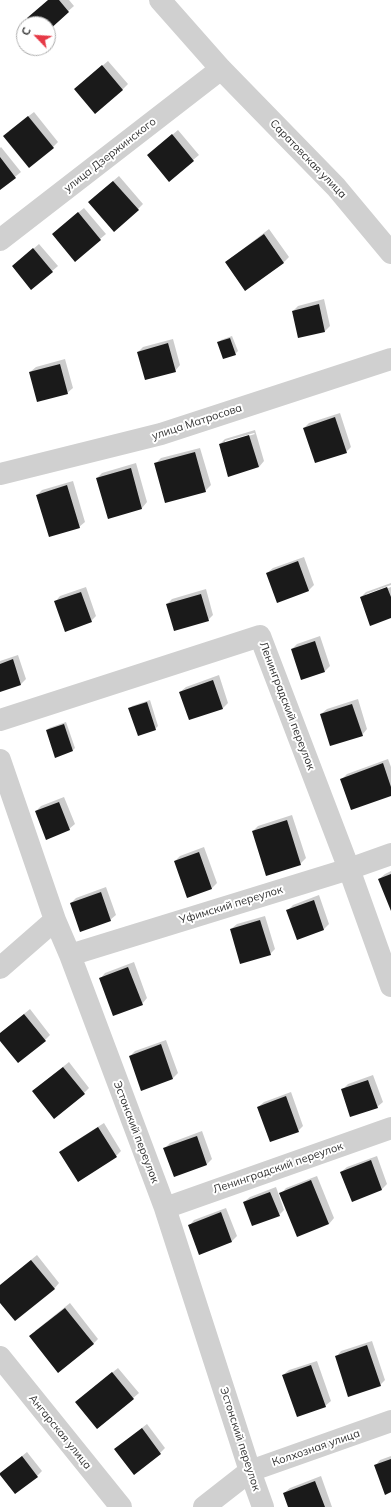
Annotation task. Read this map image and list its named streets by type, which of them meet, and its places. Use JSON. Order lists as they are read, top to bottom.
{
  "streets": {
    "street": [
      "улица Дзержинского",
      "Саратовская улица",
      "улица Матросова",
      "Ленинградский переулок",
      "Уфимский переулок",
      "Эстонский переулок",
      "Ангарская улица",
      "Колхозная улица"
    ]
  },
  "crossings": [
    ["улица Дзержинского", "Саратовская улица"],
    ["Ленинградский переулок", "Уфимский переулок"],
    ["Ленинградский переулок", "Эстонский переулок"],
    ["Уфимский переулок", "Эстонский переулок"],
    ["Эстонский переулок", "Колхозная улица"]
  ],
  "north": "top left"
}
